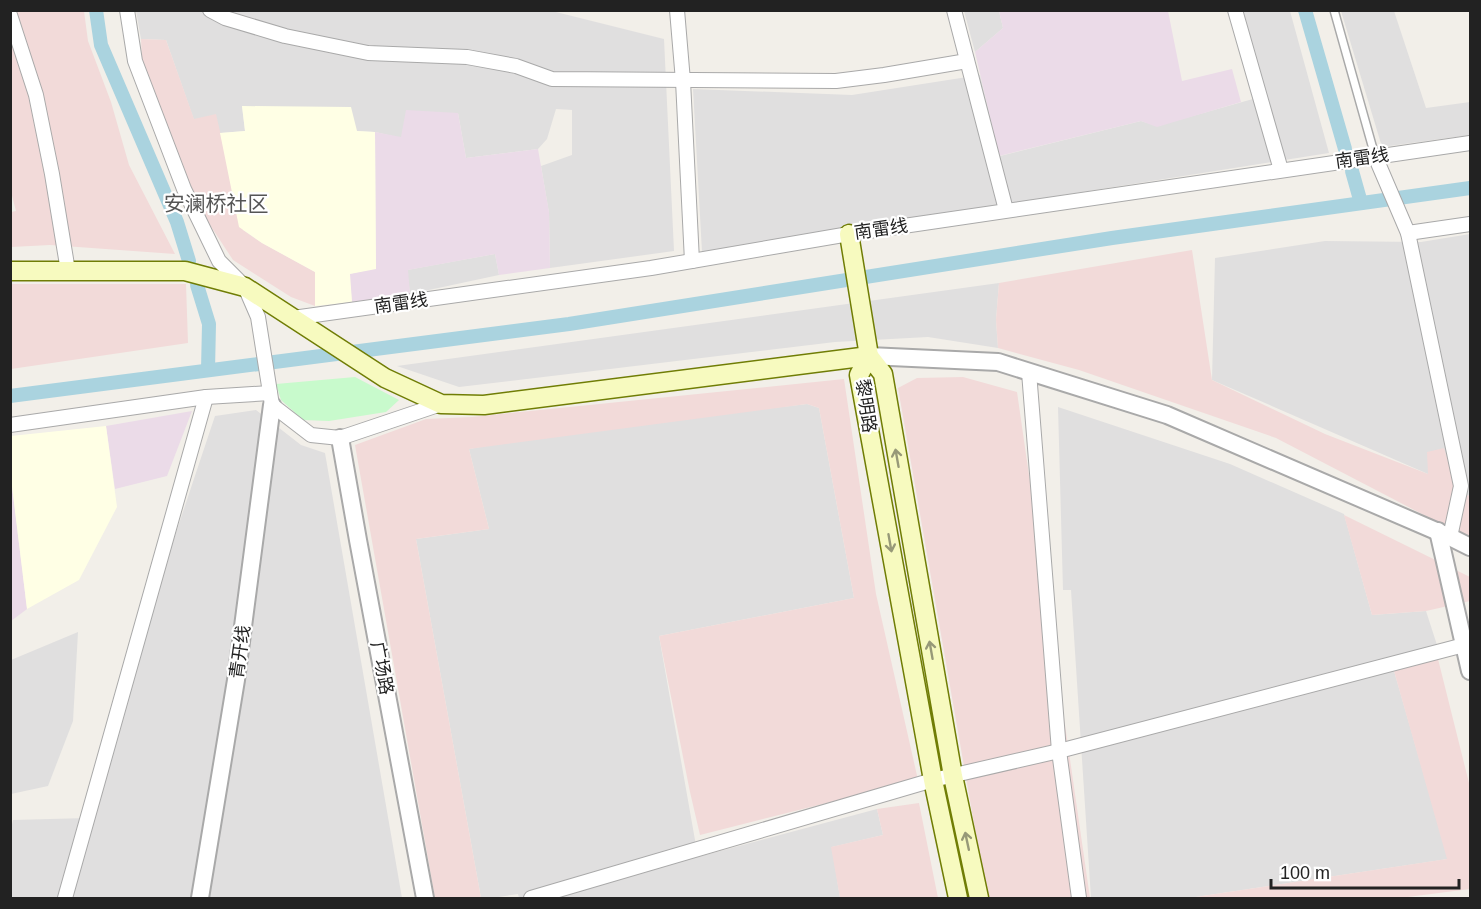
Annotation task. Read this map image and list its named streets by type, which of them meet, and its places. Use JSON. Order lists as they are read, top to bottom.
{
  "streets": {
    "main road": ["黎明路"],
    "street": ["南雷线", "青开线", "广场路"]
  },
  "districts": ["安澜桥社区"],
  "scale_bar": "100 m"
}
